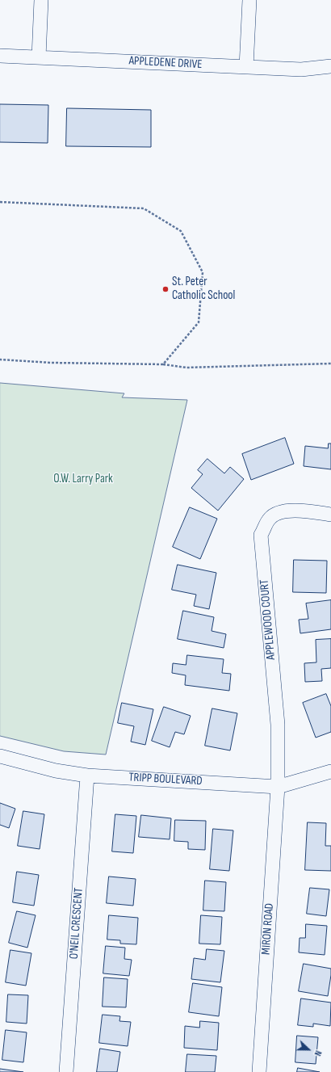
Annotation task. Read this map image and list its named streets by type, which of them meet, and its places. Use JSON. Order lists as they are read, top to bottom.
{
  "streets": {
    "street": [
      "APPLEDENE DRIVE",
      "APPLEWOOD COURT",
      "TRIPP BOULEVARD",
      "O'NEIL CRESCENT",
      "MIRON ROAD"
    ]
  },
  "crossings": [
    ["APPLEWOOD COURT", "TRIPP BOULEVARD"],
    ["APPLEWOOD COURT", "MIRON ROAD"],
    ["TRIPP BOULEVARD", "O'NEIL CRESCENT"],
    ["TRIPP BOULEVARD", "MIRON ROAD"]
  ],
  "parks": ["O.W. Larry Park"],
  "places": ["St. Peter Catholic School"],
  "north": "right"
}
